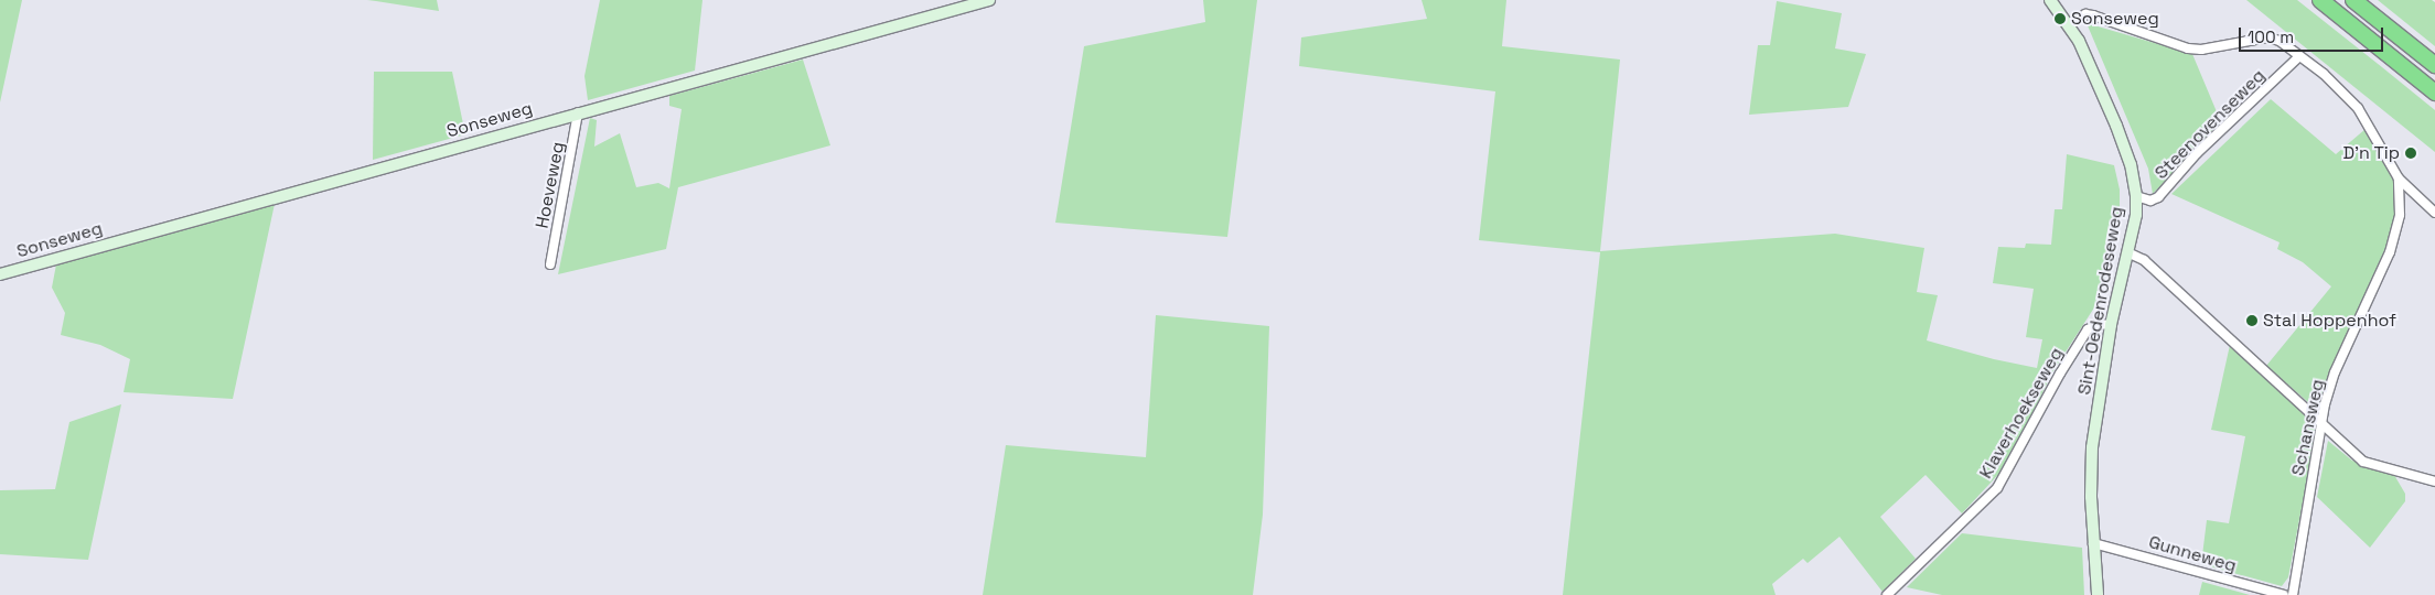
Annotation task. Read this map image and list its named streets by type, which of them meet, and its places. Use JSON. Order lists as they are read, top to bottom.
{
  "streets": {
    "main road": ["Sonseweg", "Sint-Oedenrodeseweg"],
    "street": [
      "Steenovenseweg",
      "Hoeveweg",
      "Klaverhoekseweg",
      "Schansweg",
      "Gunneweg"
    ]
  },
  "crossings": [
    ["Sonseweg", "Hoeveweg"],
    ["Steenovenseweg", "Sint-Oedenrodeseweg"],
    ["Steenovenseweg", "Schansweg"],
    ["Sint-Oedenrodeseweg", "Klaverhoekseweg"],
    ["Sint-Oedenrodeseweg", "Gunneweg"]
  ],
  "places": ["Sonseweg", "D'n Tip", "Stal Hoppenhof"],
  "scale_bar": "100 m"
}
